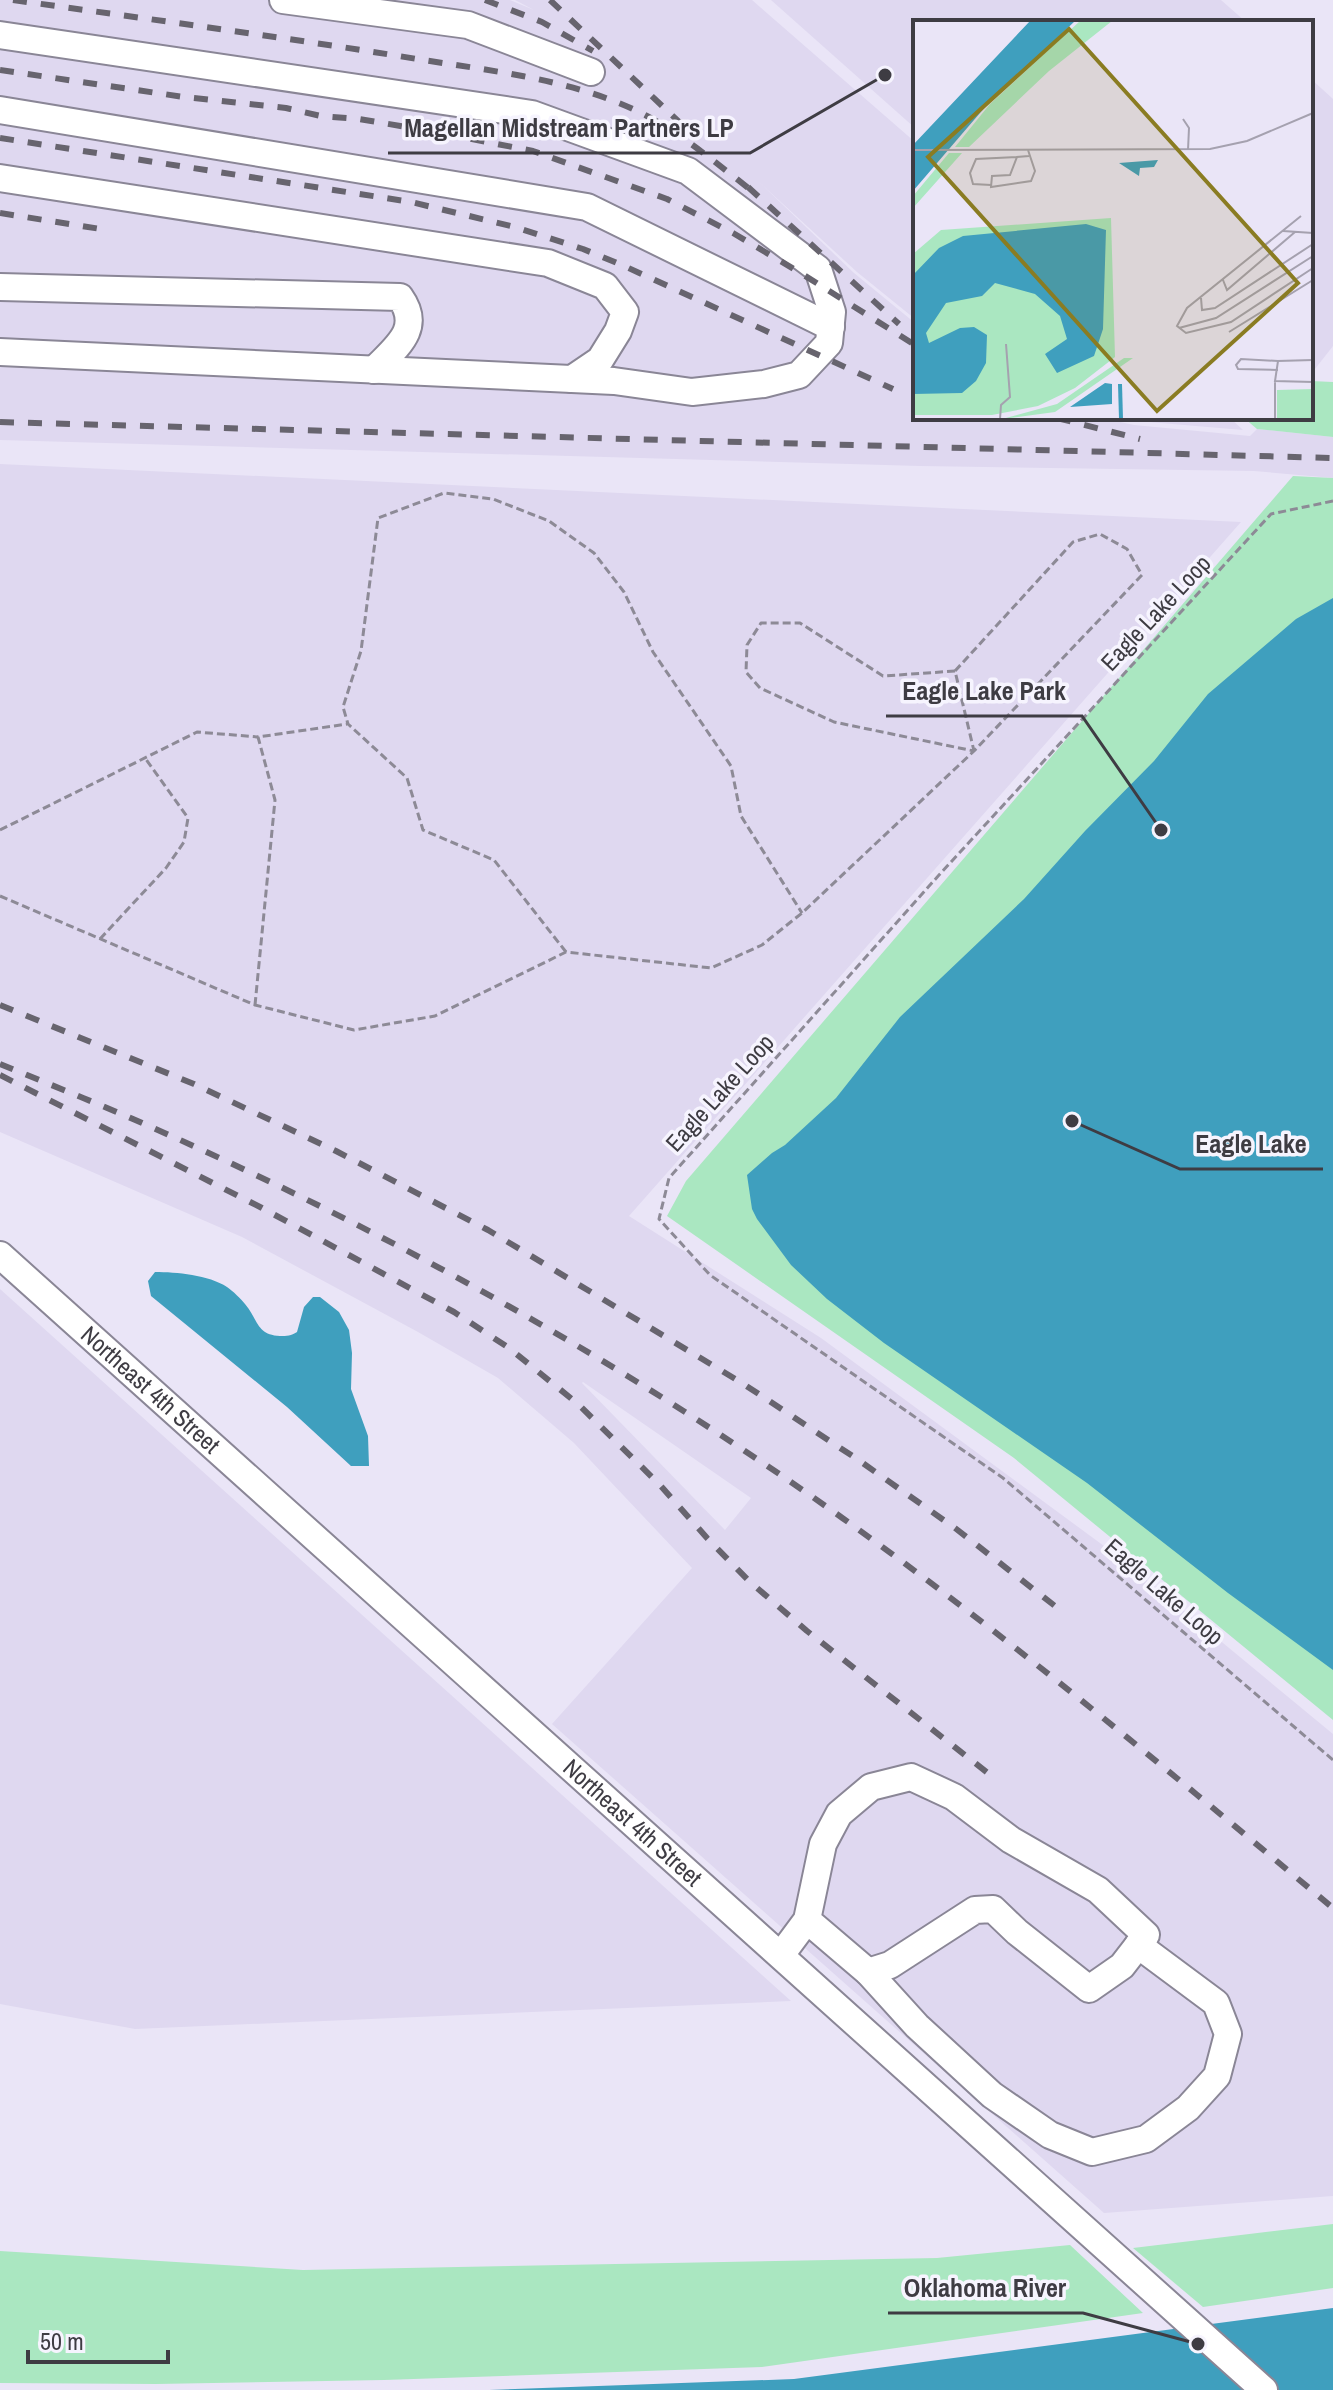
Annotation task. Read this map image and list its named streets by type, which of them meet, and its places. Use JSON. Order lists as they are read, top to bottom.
{
  "streets": {
    "street": ["Northeast 4th Street"],
    "path": ["Eagle Lake Loop"]
  },
  "places": [
    "Magellan Midstream Partners LP",
    "Eagle Lake Park",
    "Eagle Lake",
    "Oklahoma River"
  ],
  "scale_bar": "50 m"
}
